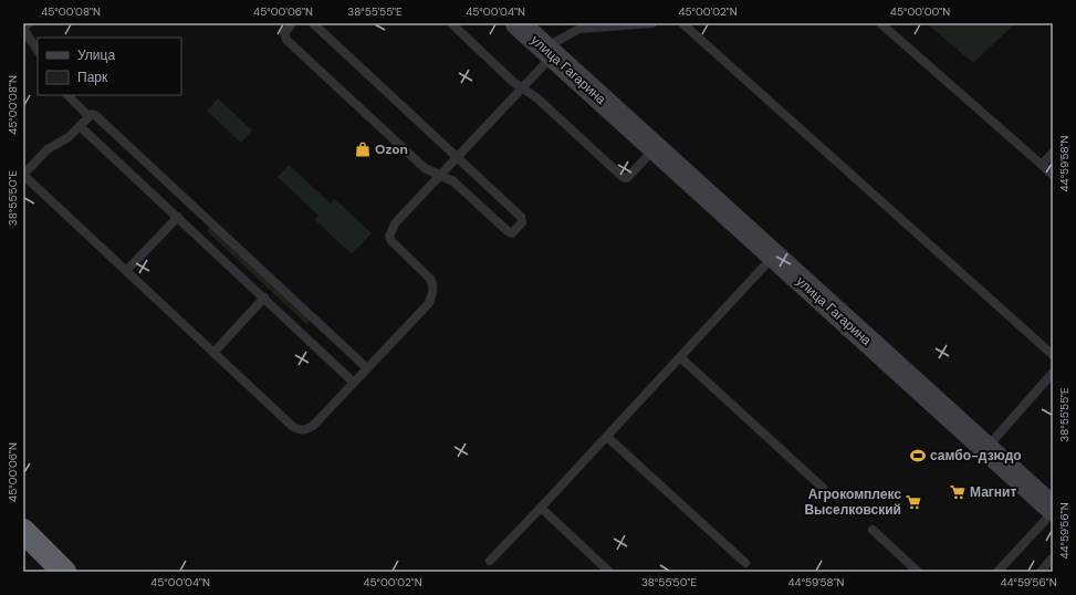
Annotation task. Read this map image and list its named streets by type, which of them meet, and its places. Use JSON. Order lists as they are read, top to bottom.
{
  "streets": {
    "street": ["улица Гагарина"]
  },
  "places": {
    "shop": ["Ozon"],
    "sports": ["самбо-дзюдо"],
    "supermarket": ["Магнит", "Агрокомплекс Выселковский"]
  },
  "legend": ["Улица", "Парк"],
  "coordinates": [
    "45°00'08\"N",
    "45°00'06\"N",
    "38°55'55\"E",
    "45°00'04\"N",
    "45°00'02\"N",
    "45°00'00\"N",
    "44°59'58\"N",
    "38°55'50\"E",
    "44°59'56\"N"
  ]
}
